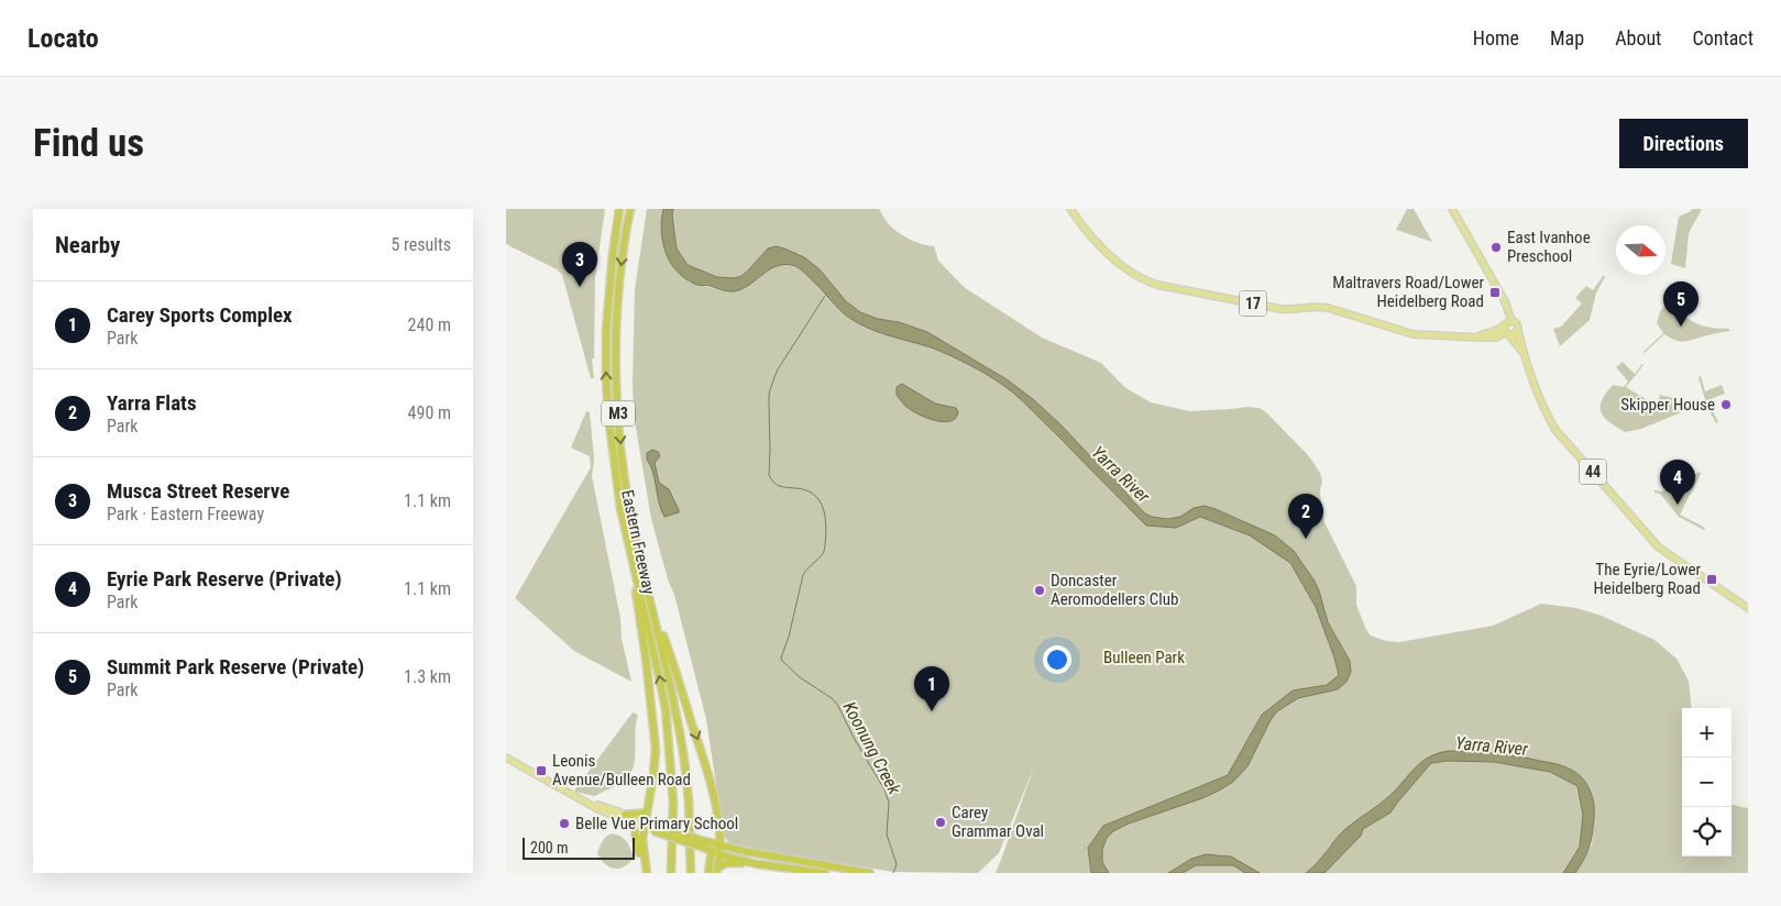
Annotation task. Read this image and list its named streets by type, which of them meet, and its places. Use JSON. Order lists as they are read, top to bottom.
{
  "streets": {
    "highway": ["M3", "Eastern Freeway"],
    "main road": ["17", "44"]
  },
  "crossings": [
    ["17", "44"]
  ],
  "water": ["Yarra River", "Koonung Creek"],
  "parks": ["Bulleen Park"],
  "places": {
    "other": [
      "East Ivanhoe Preschool",
      "Skipper House",
      "Doncaster Aeromodellers Club",
      "Carey Grammar Oval",
      "Belle Vue Primary School"
    ],
    "transit": ["Maltravers Road/Lower Heidelberg Road", "The Eyrie/Lower Heidelberg Road", "Leonis Avenue/Bulleen Road"]
  },
  "scale_bar": "200 m",
  "north": "right",
  "page": {
    "header": "Locato",
    "nav": [
      "Home",
      "Map",
      "About",
      "Contact"
    ],
    "buttons": "Directions",
    "title": "Find us",
    "heading": ["Nearby", "5 results"],
    "pins": [
      "3",
      "5",
      "4",
      "2",
      "1"
    ],
    "list": [
      {
        "mark": "1",
        "name": "Carey Sports Complex",
        "note": "Park",
        "value": "240 m"
      },
      {
        "mark": "2",
        "name": "Yarra Flats",
        "note": "Park",
        "value": "490 m"
      },
      {
        "mark": "3",
        "name": "Musca Street Reserve",
        "note": "Park · Eastern Freeway",
        "value": "1.1 km"
      },
      {
        "mark": "4",
        "name": "Eyrie Park Reserve (Private)",
        "note": "Park",
        "value": "1.1 km"
      },
      {
        "mark": "5",
        "name": "Summit Park Reserve (Private)",
        "note": "Park",
        "value": "1.3 km"
      }
    ],
    "map_buttons": ["+", "−"],
    "scale": "200 m"
  }
}
